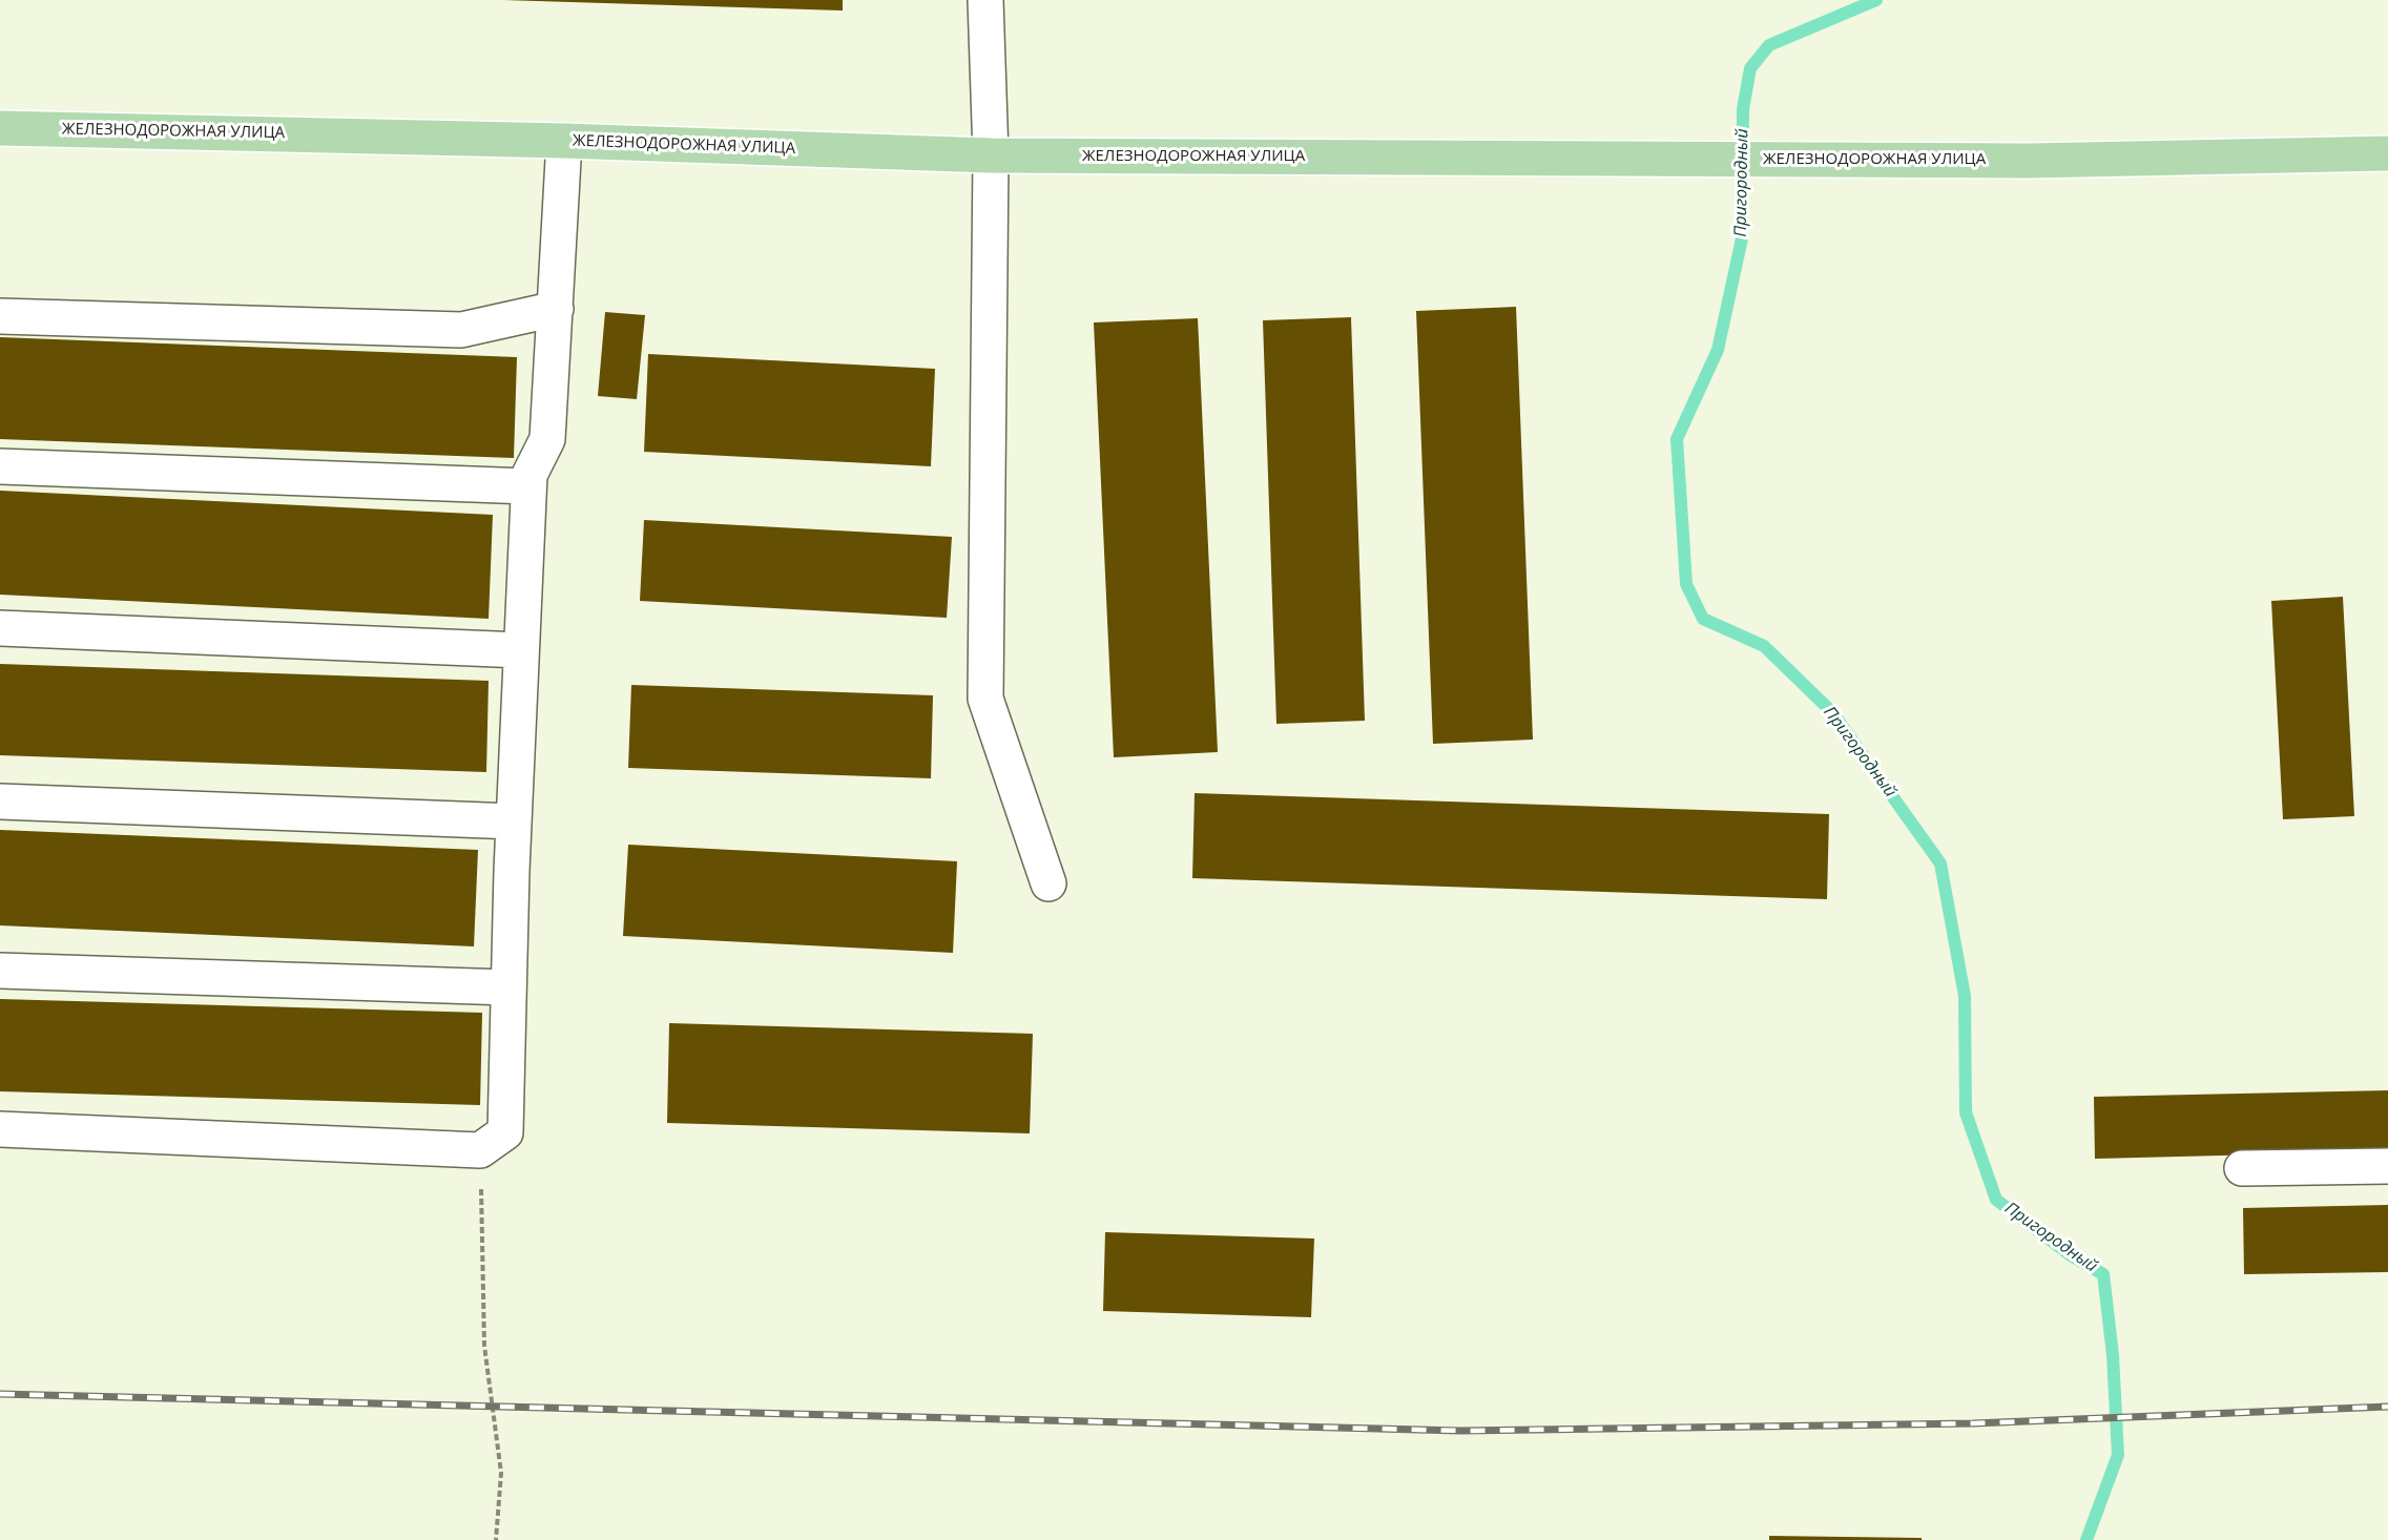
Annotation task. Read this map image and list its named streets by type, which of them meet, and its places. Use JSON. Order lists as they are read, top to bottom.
{
  "streets": {
    "main road": ["ЖЕЛЕЗНОДОРОЖНАЯ УЛИЦА"]
  },
  "water": ["Пригородный"]
}
